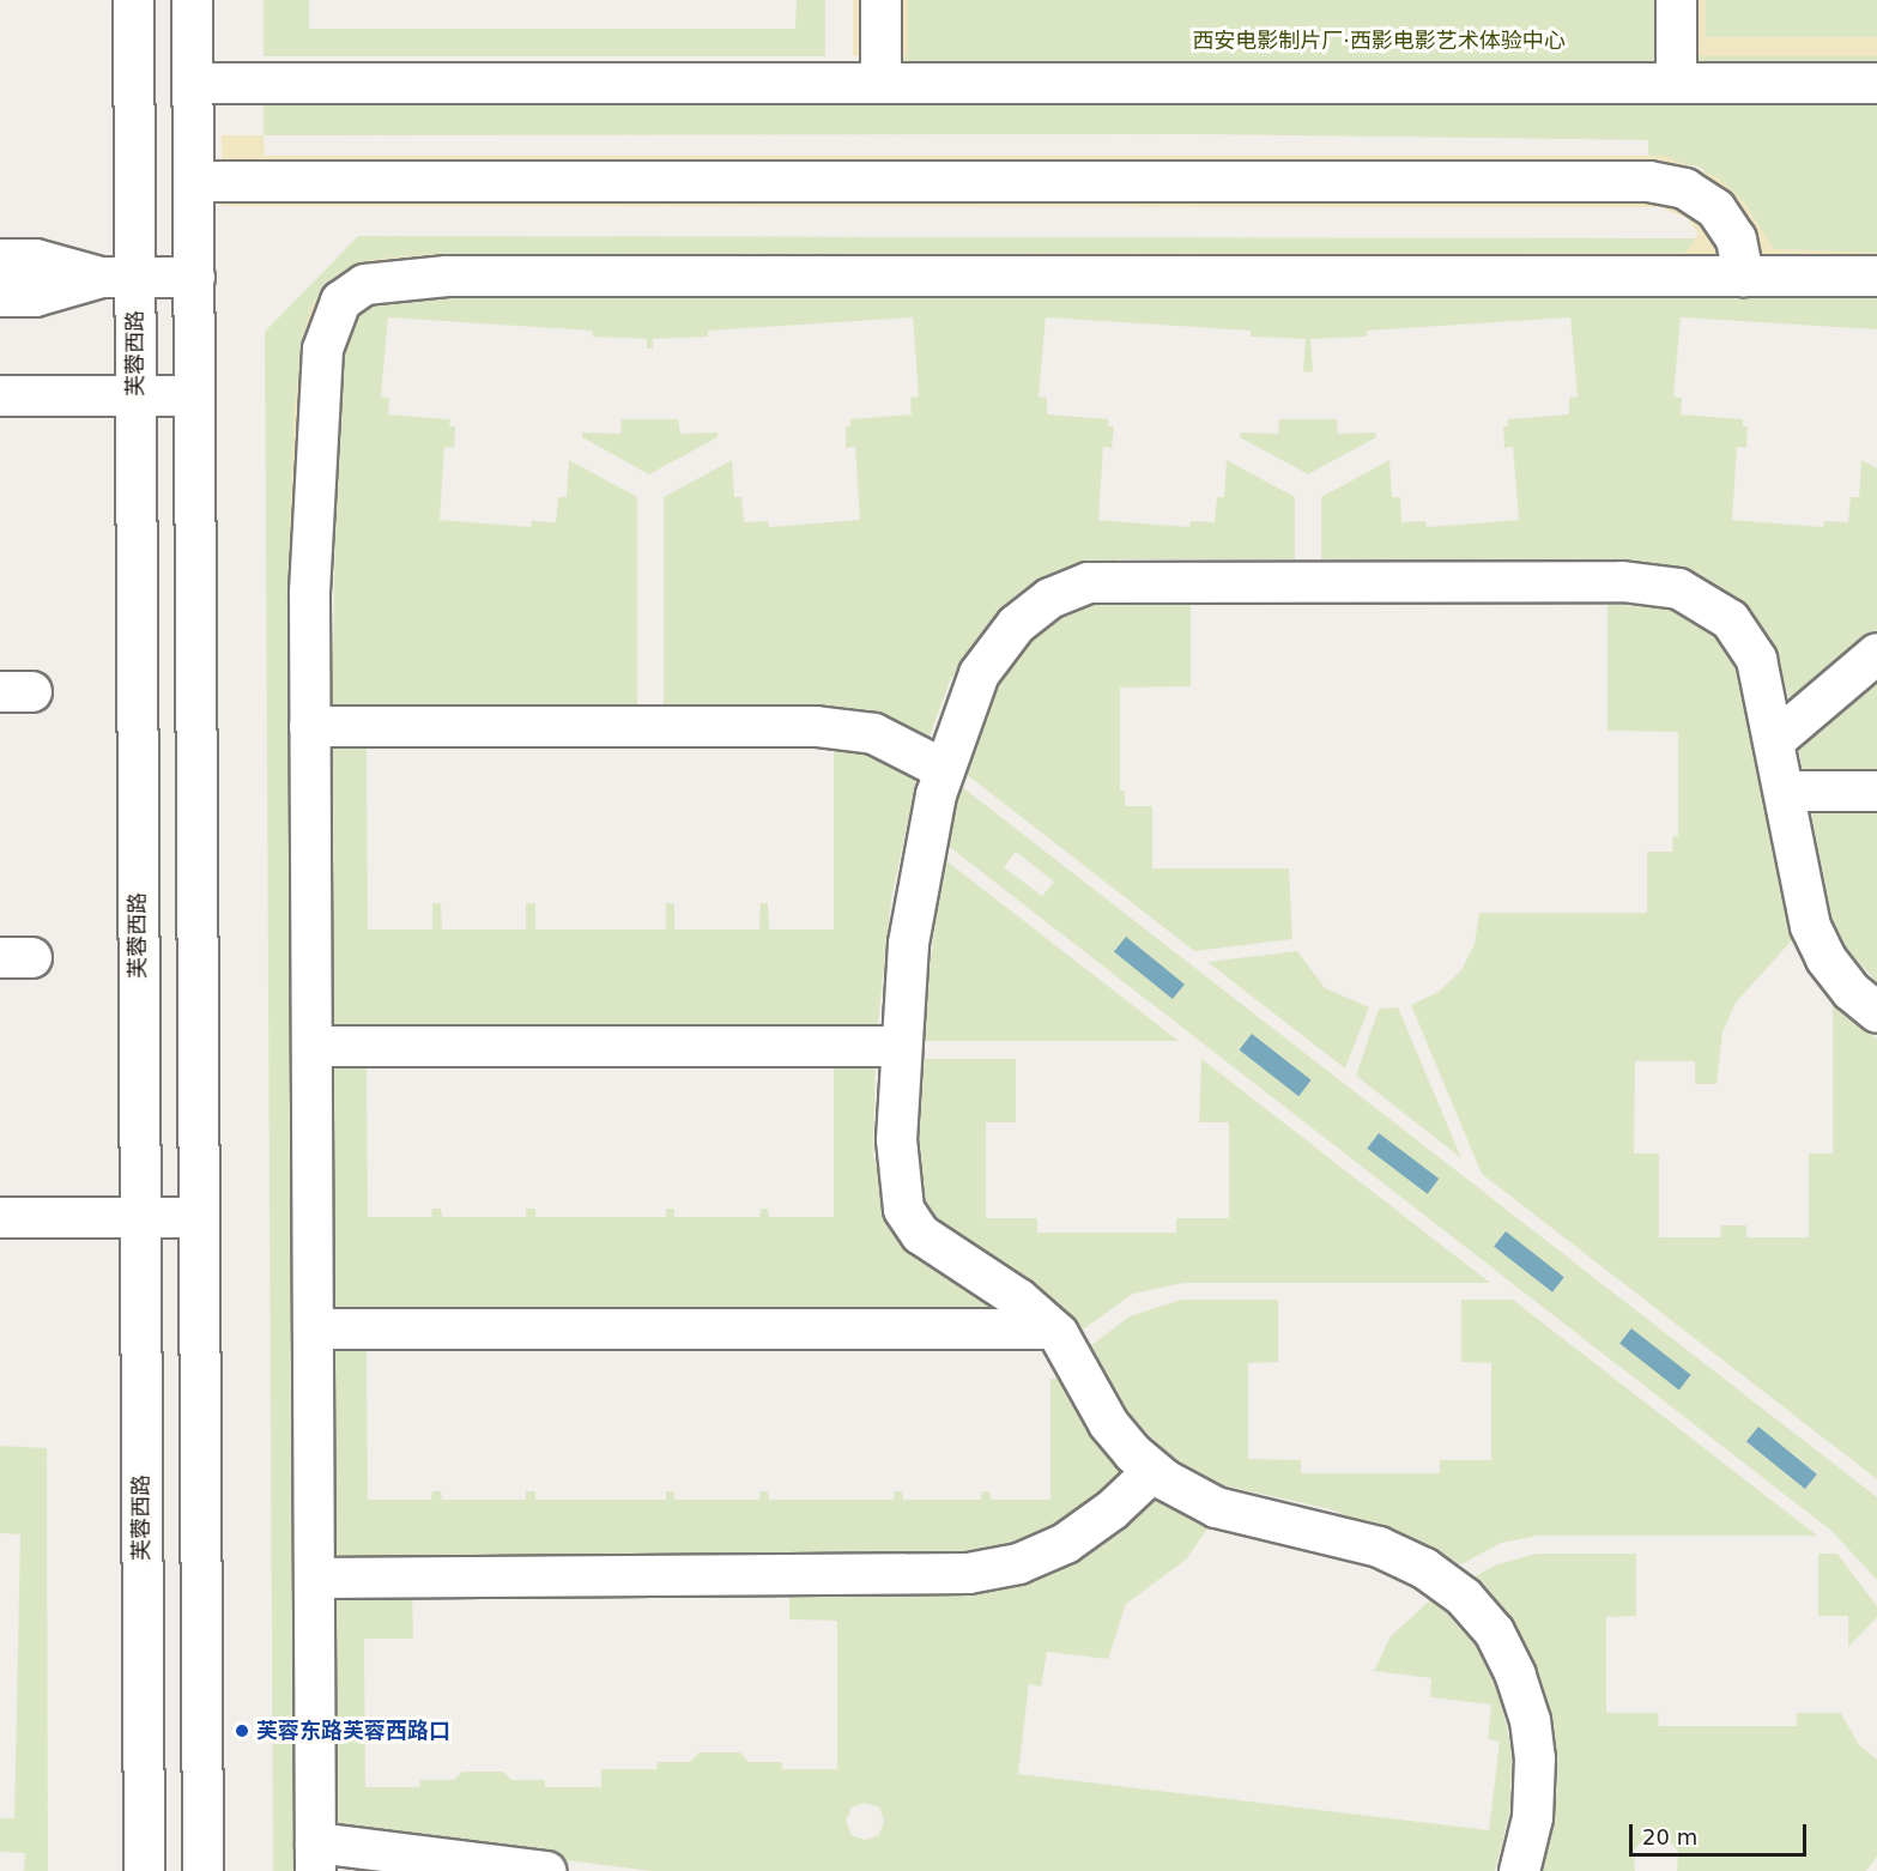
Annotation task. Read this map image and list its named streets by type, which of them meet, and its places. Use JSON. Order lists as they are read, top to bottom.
{
  "streets": {
    "street": ["芙蓉西路"]
  },
  "parks": ["西安电影制片厂·西影电影艺术体验中心"],
  "places": ["芙蓉东路芙蓉西路口"],
  "scale_bar": "20 m"
}
